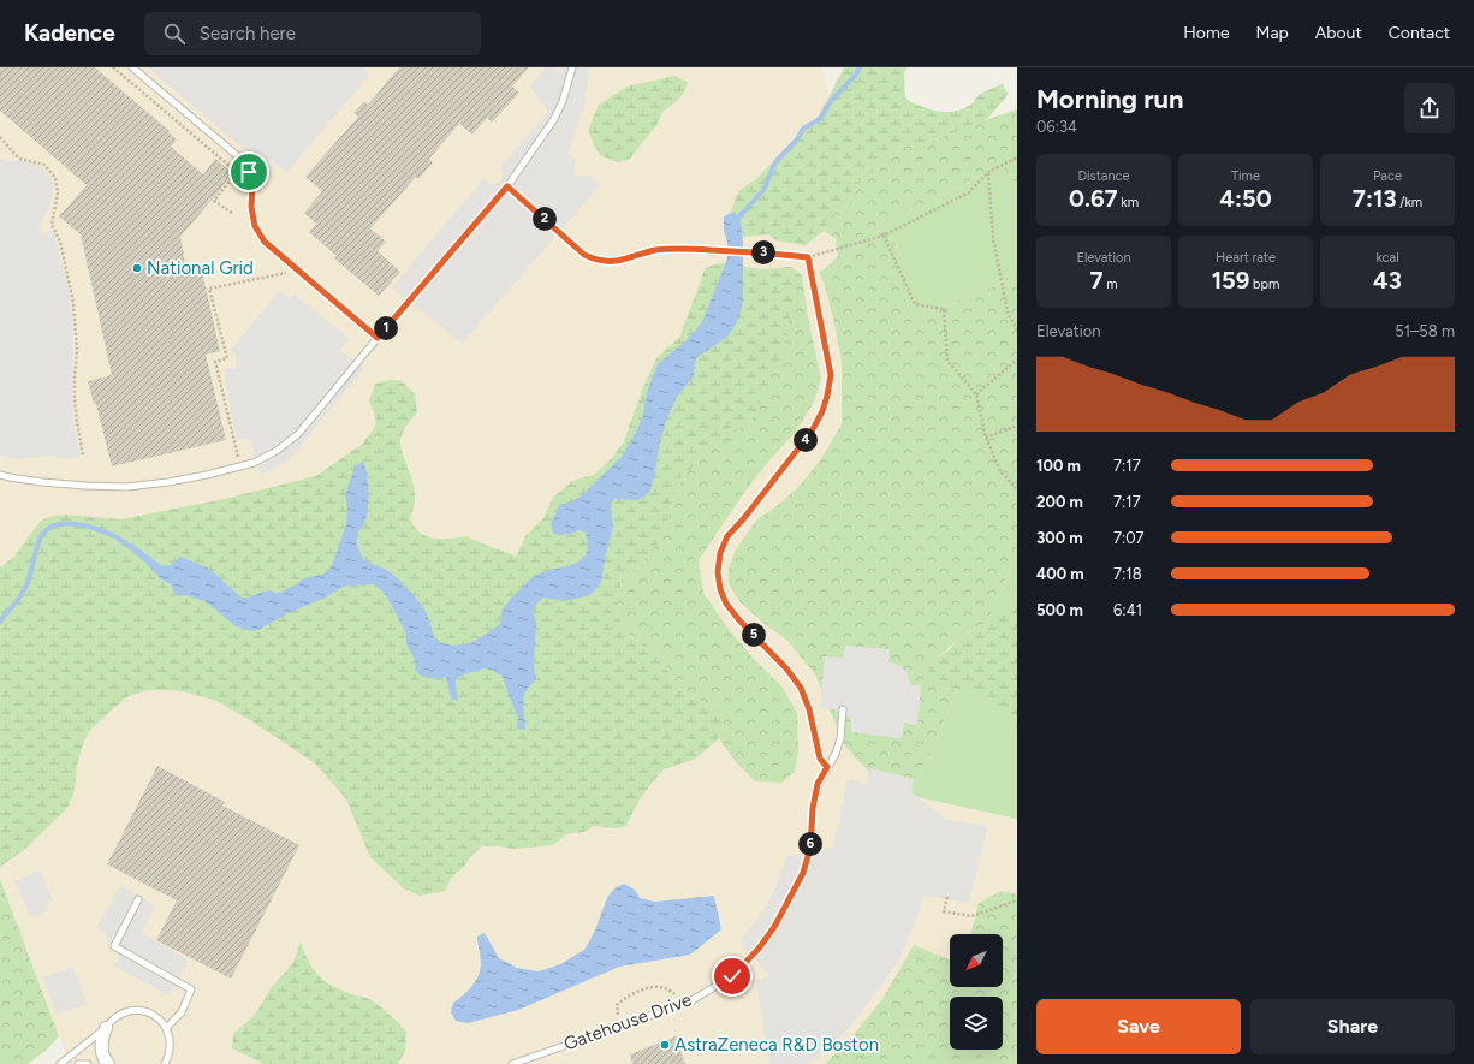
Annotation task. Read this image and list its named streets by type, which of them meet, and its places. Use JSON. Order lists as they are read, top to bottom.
{
  "streets": {
    "lane": ["Gatehouse Drive"]
  },
  "places": ["National Grid", "AstraZeneca R&D Boston"],
  "north": "bottom left",
  "page": {
    "header": "Kadence",
    "search": "Search here",
    "nav": [
      "Home",
      "Map",
      "About",
      "Contact"
    ],
    "heading": ["Morning run", "06:34"],
    "stats": [
      ["Distance", "0.67 km"],
      ["Time", "4:50"],
      ["Pace", "7:13 /km"],
      ["Elevation", "7 m"],
      ["Heart rate", "159 bpm"],
      ["kcal", "43"]
    ],
    "pins": [
      "2",
      "3",
      "1",
      "4",
      "5",
      "6"
    ],
    "chart": ["Elevation", "51–58 m"],
    "list": [
      {
        "name": "100 m",
        "note": "7:17"
      },
      {
        "name": "200 m",
        "note": "7:17"
      },
      {
        "name": "300 m",
        "note": "7:07"
      },
      {
        "name": "400 m",
        "note": "7:18"
      },
      {
        "name": "500 m",
        "note": "6:41"
      }
    ],
    "buttons": ["Save", "Share"]
  }
}
